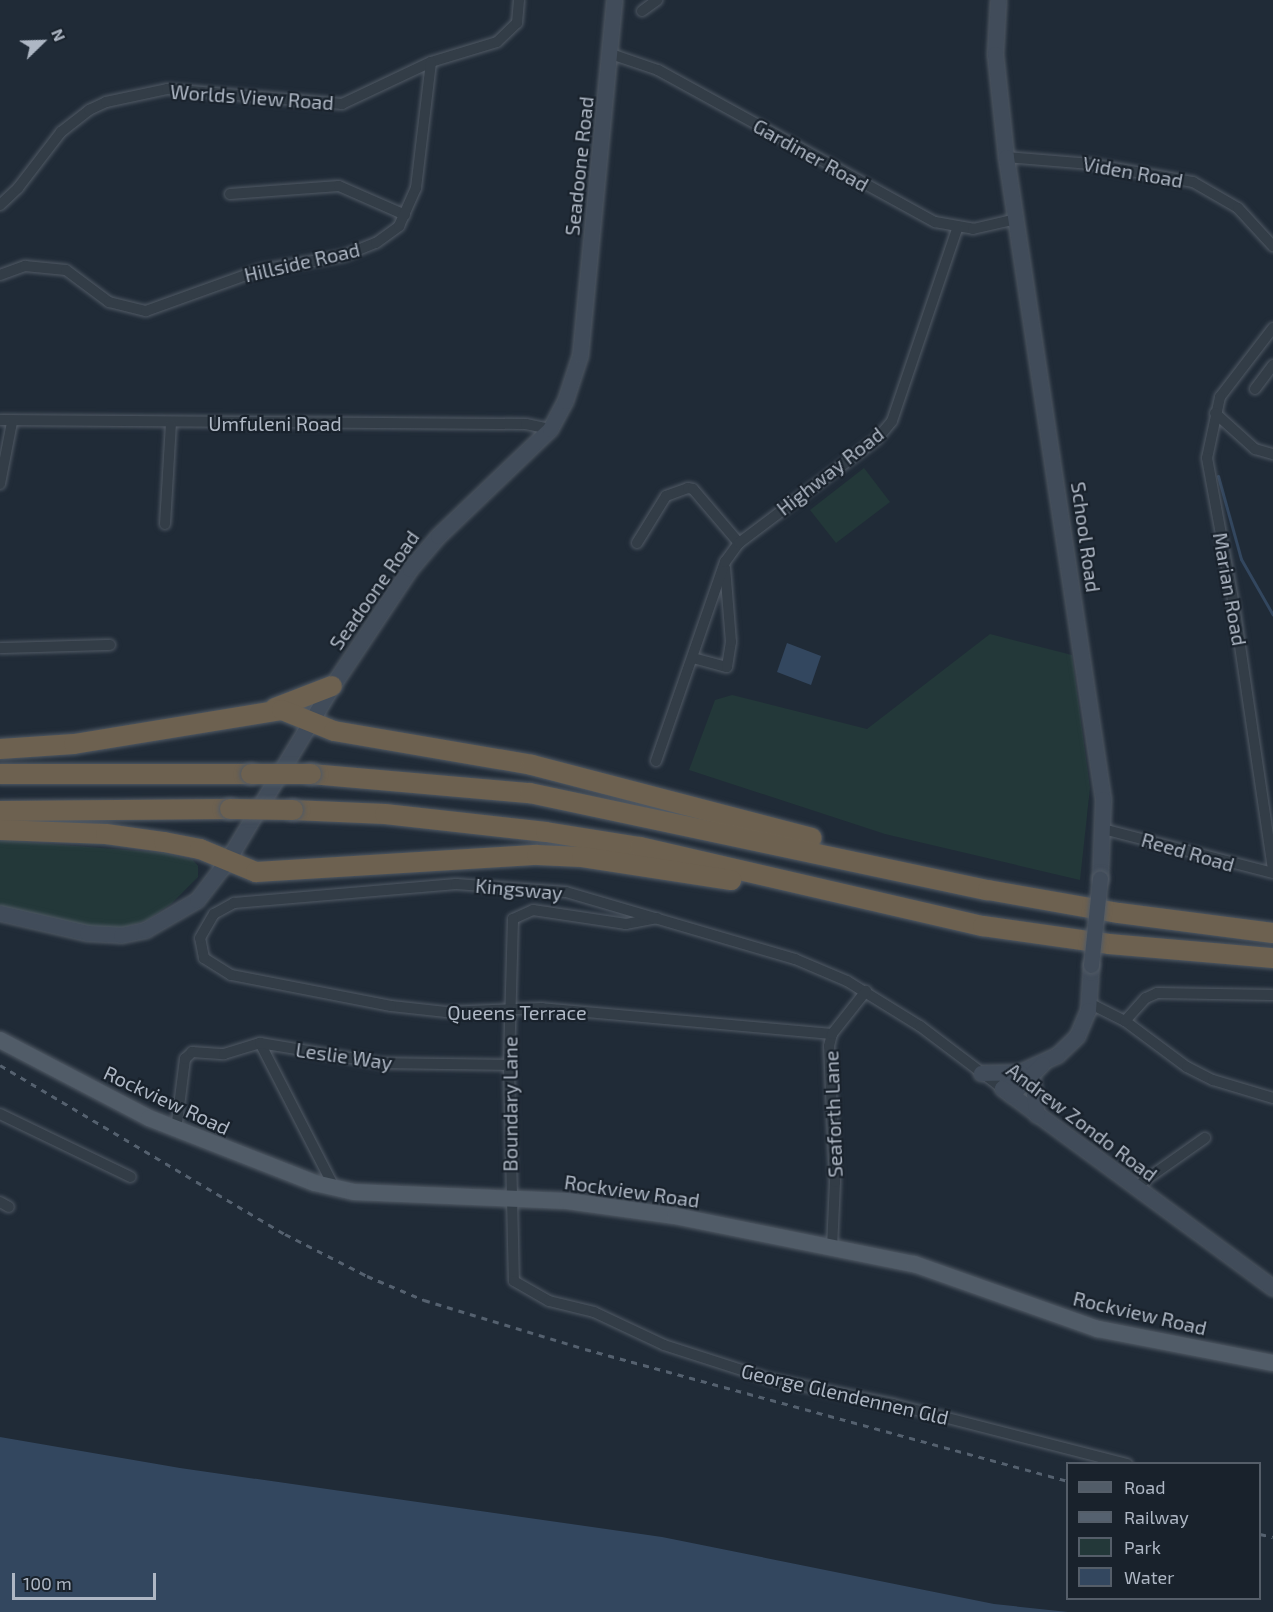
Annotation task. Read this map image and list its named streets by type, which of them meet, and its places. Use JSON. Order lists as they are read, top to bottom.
{
  "streets": {
    "main road": ["Rockview Road"],
    "street": [
      "Worlds View Road",
      "Gardiner Road",
      "Seadoone Road",
      "Viden Road",
      "Hillside Road",
      "Umfuleni Road",
      "Highway Road",
      "School Road",
      "Marian Road",
      "Reed Road",
      "Kingsway",
      "Queens Terrace",
      "Leslie Way",
      "Boundary Lane",
      "Seaforth Lane",
      "Andrew Zondo Road",
      "George Glendennen Gld"
    ]
  },
  "crossings": [
    ["Worlds View Road", "Hillside Road"],
    ["Gardiner Road", "Seadoone Road"],
    ["Gardiner Road", "Highway Road"],
    ["Gardiner Road", "School Road"],
    ["Seadoone Road", "Umfuleni Road"],
    ["Viden Road", "School Road"],
    ["School Road", "Reed Road"],
    ["School Road", "Andrew Zondo Road"],
    ["Marian Road", "Reed Road"],
    ["Kingsway", "Queens Terrace"],
    ["Kingsway", "Boundary Lane"],
    ["Kingsway", "Seaforth Lane"],
    ["Kingsway", "Andrew Zondo Road"],
    ["Queens Terrace", "Boundary Lane"],
    ["Queens Terrace", "Seaforth Lane"],
    ["Leslie Way", "Rockview Road"],
    ["Leslie Way", "Boundary Lane"],
    ["Rockview Road", "Boundary Lane"],
    ["Rockview Road", "Seaforth Lane"],
    ["Rockview Road", "George Glendennen Gld"],
    ["Boundary Lane", "George Glendennen Gld"],
    ["Seaforth Lane", "Andrew Zondo Road"]
  ],
  "legend": [
    "Road",
    "Railway",
    "Park",
    "Water"
  ],
  "scale_bar": "100 m",
  "north": "top right"
}
